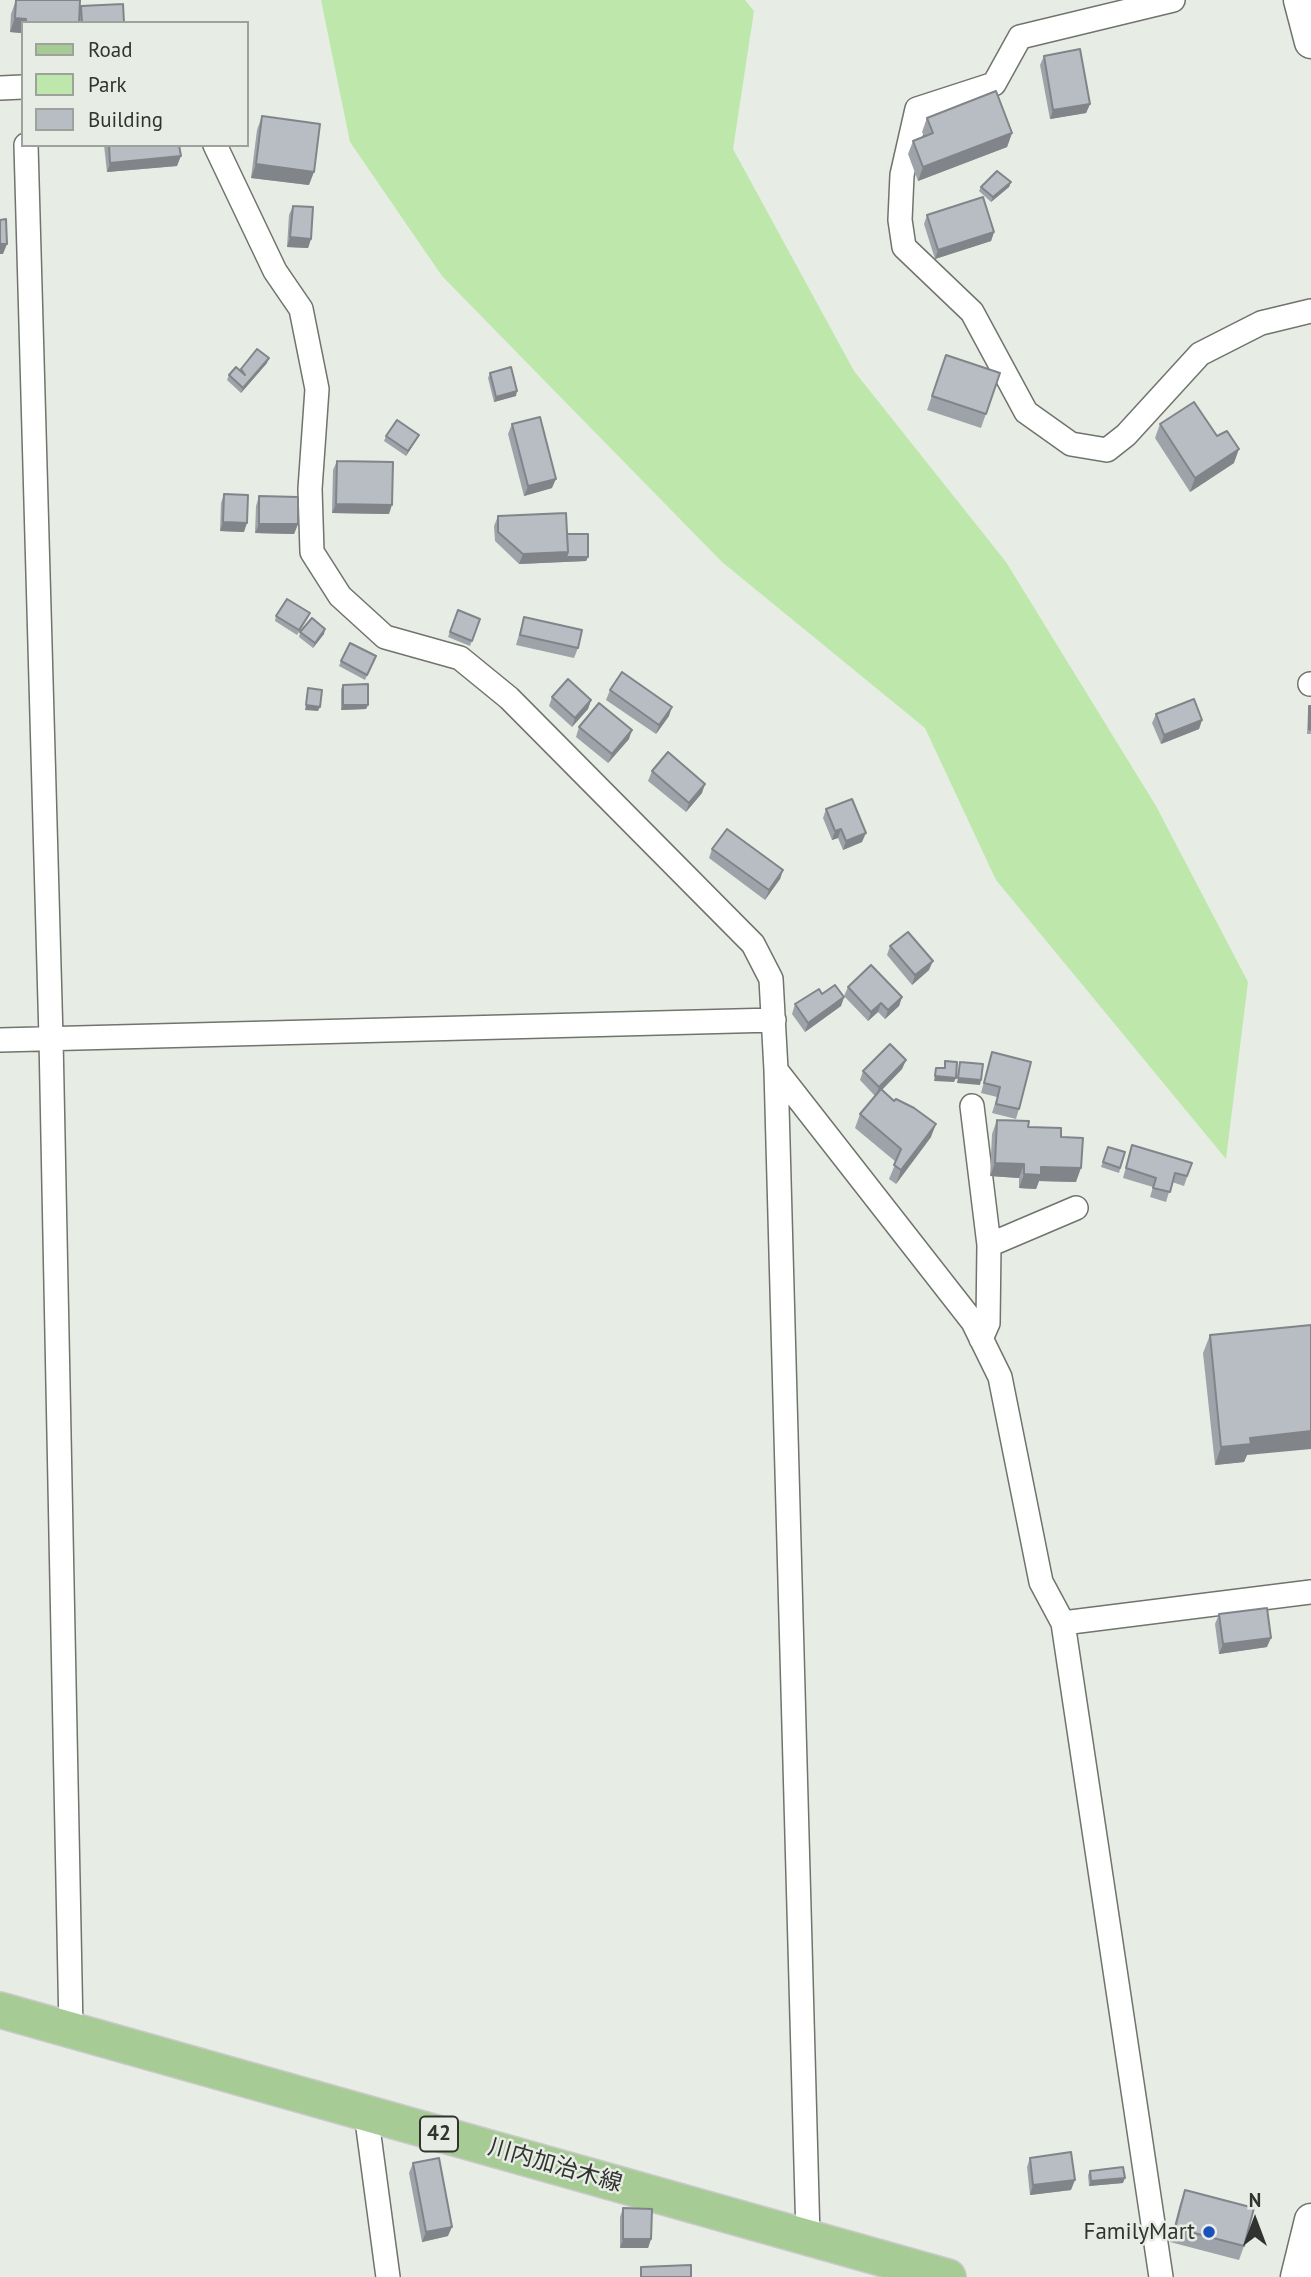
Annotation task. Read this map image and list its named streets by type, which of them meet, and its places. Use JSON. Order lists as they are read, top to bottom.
{
  "streets": {
    "main road": ["42", "川内加治木線"]
  },
  "places": ["FamilyMart"],
  "legend": ["Road", "Park", "Building"],
  "north": "top"
}
